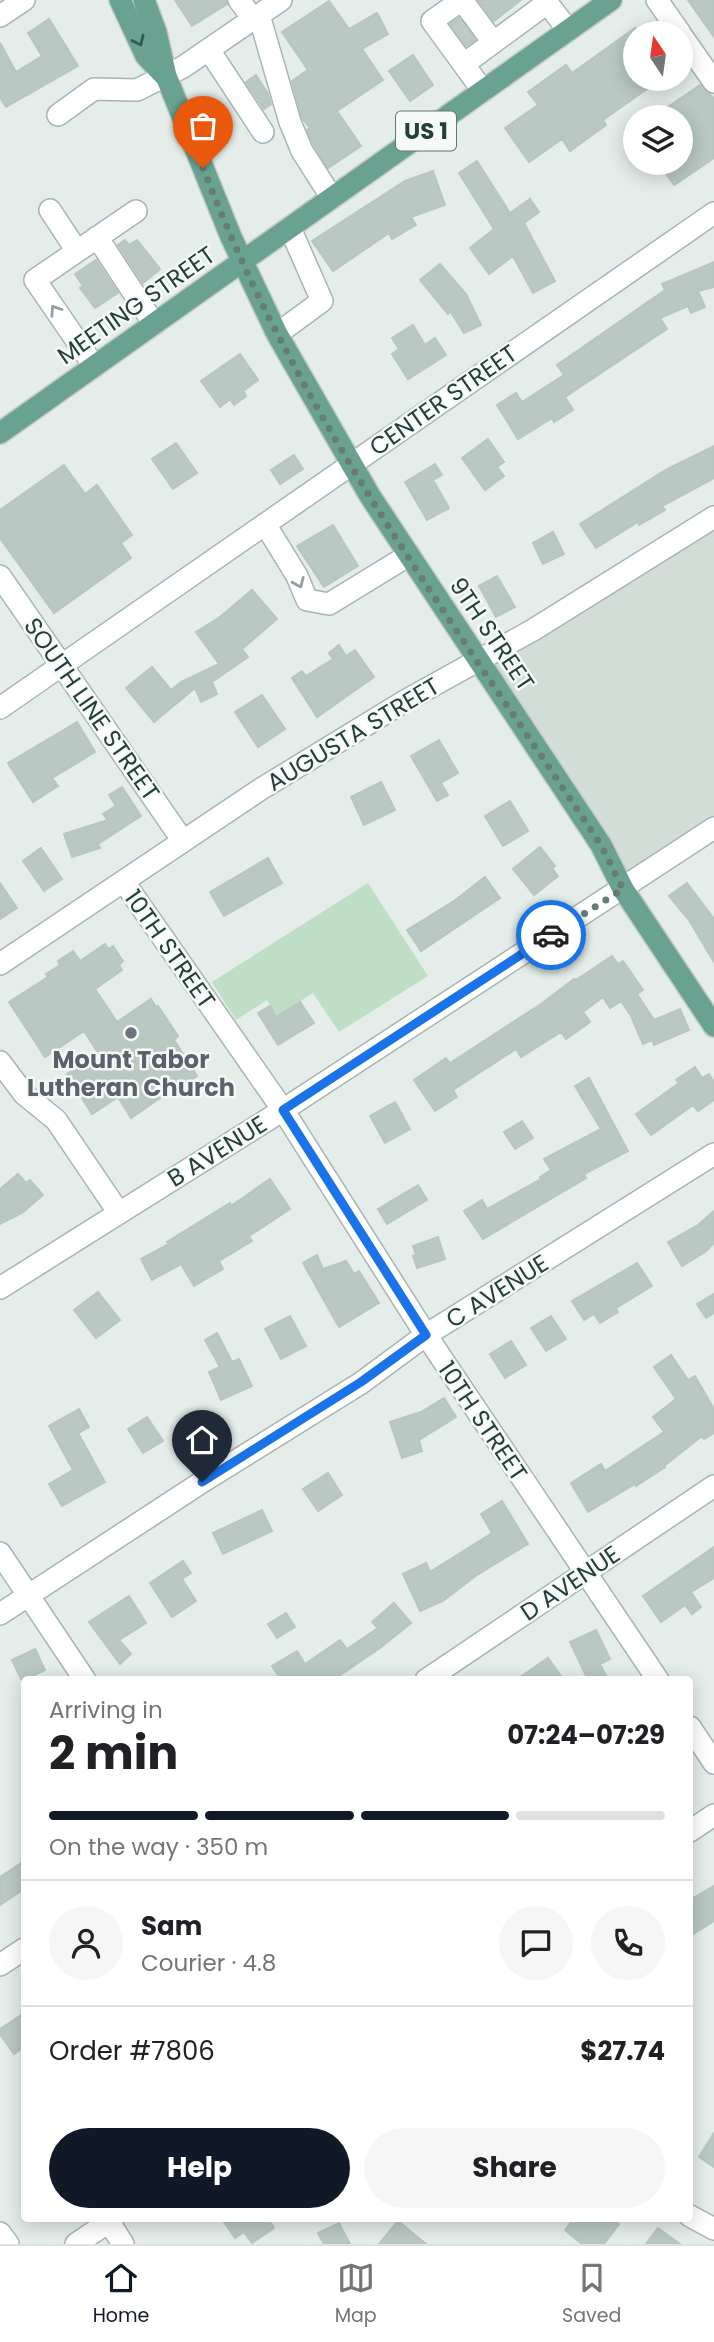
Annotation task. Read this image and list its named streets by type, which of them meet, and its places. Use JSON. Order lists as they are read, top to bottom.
{
  "streets": {
    "main road": ["US 1", "MEETING STREET", "9TH STREET"],
    "street": [
      "CENTER STREET",
      "SOUTH LINE STREET",
      "AUGUSTA STREET",
      "10TH STREET",
      "B AVENUE",
      "C AVENUE",
      "D AVENUE"
    ]
  },
  "crossings": [
    ["MEETING STREET", "9TH STREET"],
    ["CENTER STREET", "9TH STREET"],
    ["CENTER STREET", "SOUTH LINE STREET"],
    ["9TH STREET", "AUGUSTA STREET"],
    ["9TH STREET", "B AVENUE"],
    ["SOUTH LINE STREET", "AUGUSTA STREET"],
    ["AUGUSTA STREET", "10TH STREET"],
    ["10TH STREET", "B AVENUE"],
    ["10TH STREET", "C AVENUE"],
    ["10TH STREET", "D AVENUE"]
  ],
  "places": ["Mount Tabor Lutheran Church"],
  "north": "top",
  "page": {
    "heading": ["2 min", "Arriving in", "07:24–07:29"],
    "panel": [
      "Sam",
      "Courier · 4.8",
      "Order #7806",
      "$27.74"
    ],
    "bar": "On the way · 350 m",
    "buttons": ["Help", "Share"],
    "tabs": ["Home", "Map", "Saved"]
  }
}
